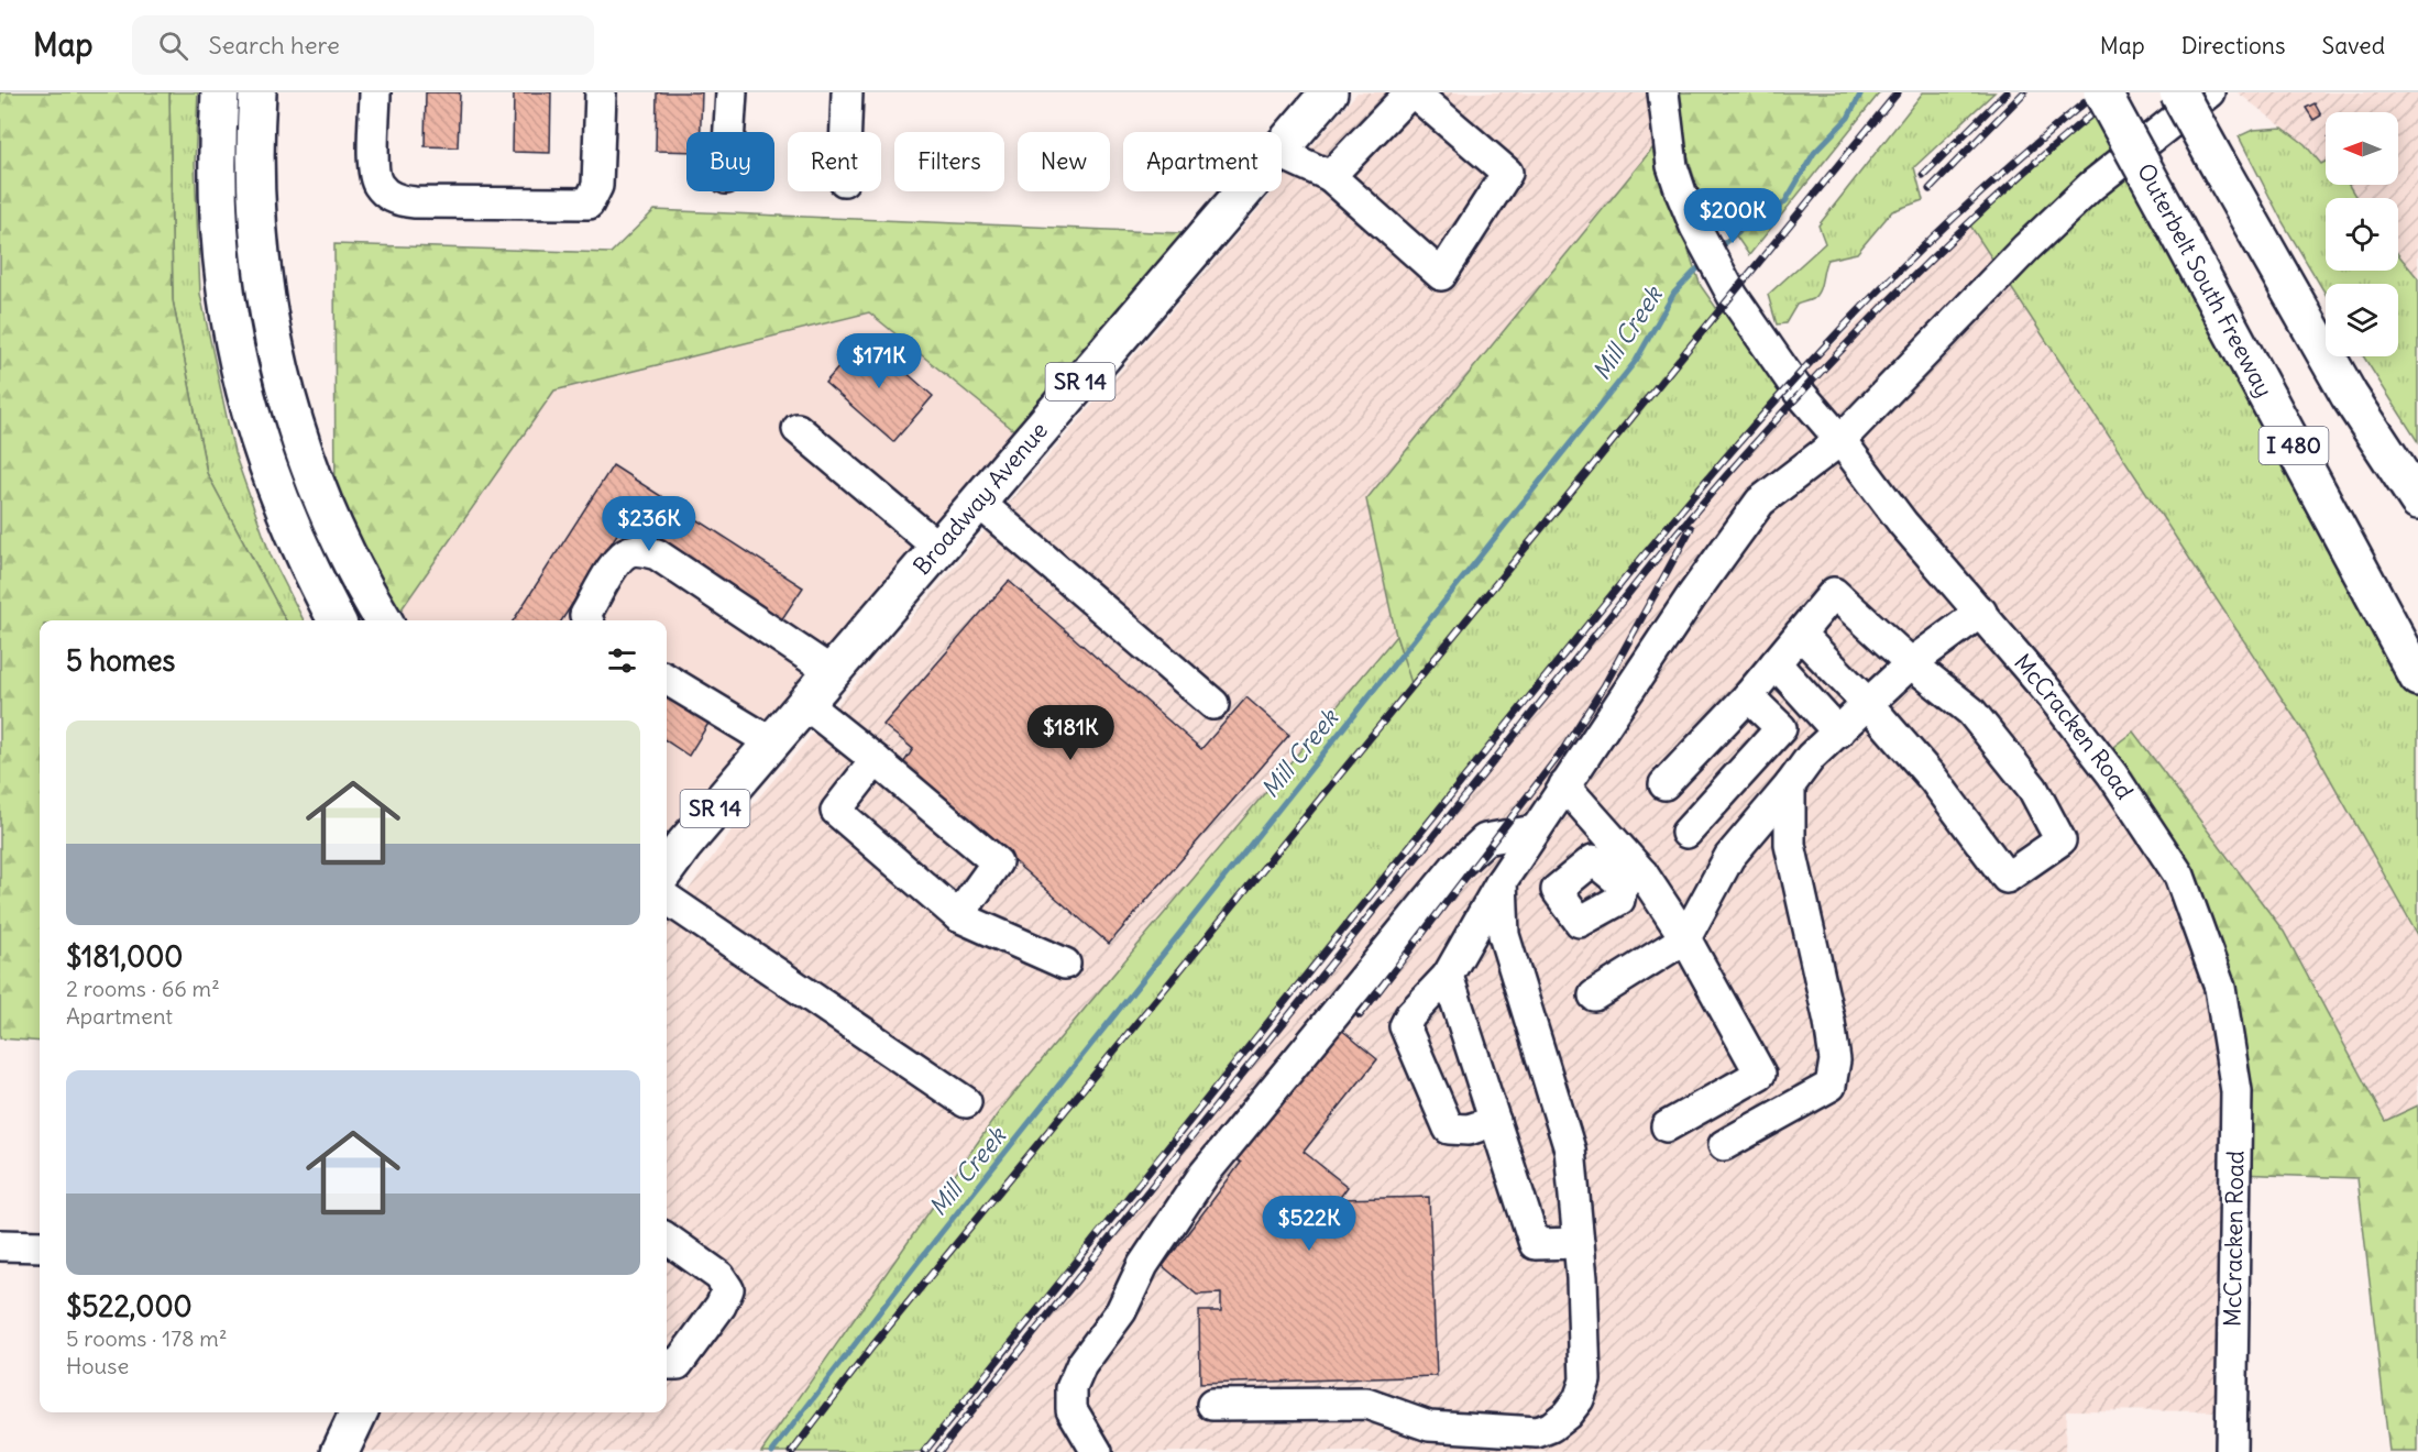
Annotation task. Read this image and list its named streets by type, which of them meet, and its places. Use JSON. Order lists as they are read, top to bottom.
{
  "streets": {
    "main road": [
      "Outerbelt South Freeway",
      "SR 14",
      "I 480",
      "Broadway Avenue"
    ],
    "street": ["McCracken Road"]
  },
  "water": ["Mill Creek"],
  "north": "left",
  "page": {
    "header": "Map",
    "search": "Search here",
    "nav": ["Map", "Directions", "Saved"],
    "chip": [
      "Buy",
      "Rent",
      "Filters",
      "New",
      "Apartment"
    ],
    "price": [
      "$200K",
      "$171K",
      "$236K",
      "$181K",
      "$522K"
    ],
    "heading": "5 homes",
    "list": [
      {
        "name": "$181,000",
        "note": "2 rooms · 66 m² · Apartment"
      },
      {
        "name": "$522,000",
        "note": "5 rooms · 178 m² · House"
      }
    ]
  }
}
